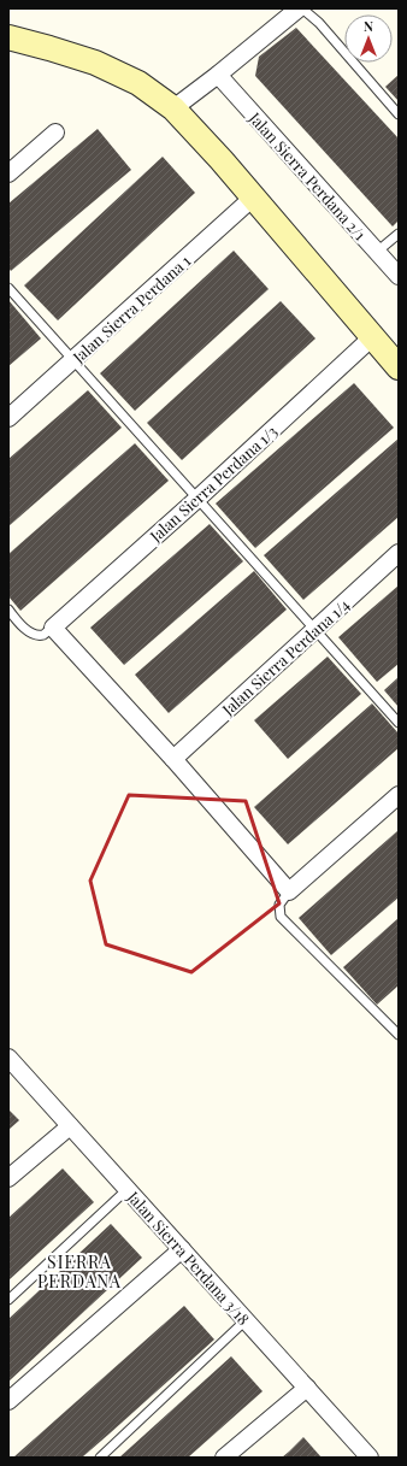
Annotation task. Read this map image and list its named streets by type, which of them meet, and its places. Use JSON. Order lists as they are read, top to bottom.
{
  "streets": {
    "street": [
      "Jalan Sierra Perdana 2/1",
      "Jalan Sierra Perdana 1",
      "Jalan Sierra Perdana 1/3",
      "Jalan Sierra Perdana 1/4",
      "Jalan Sierra Perdana 3/18"
    ]
  },
  "districts": ["SIERRA PERDANA"],
  "north": "top"
}
